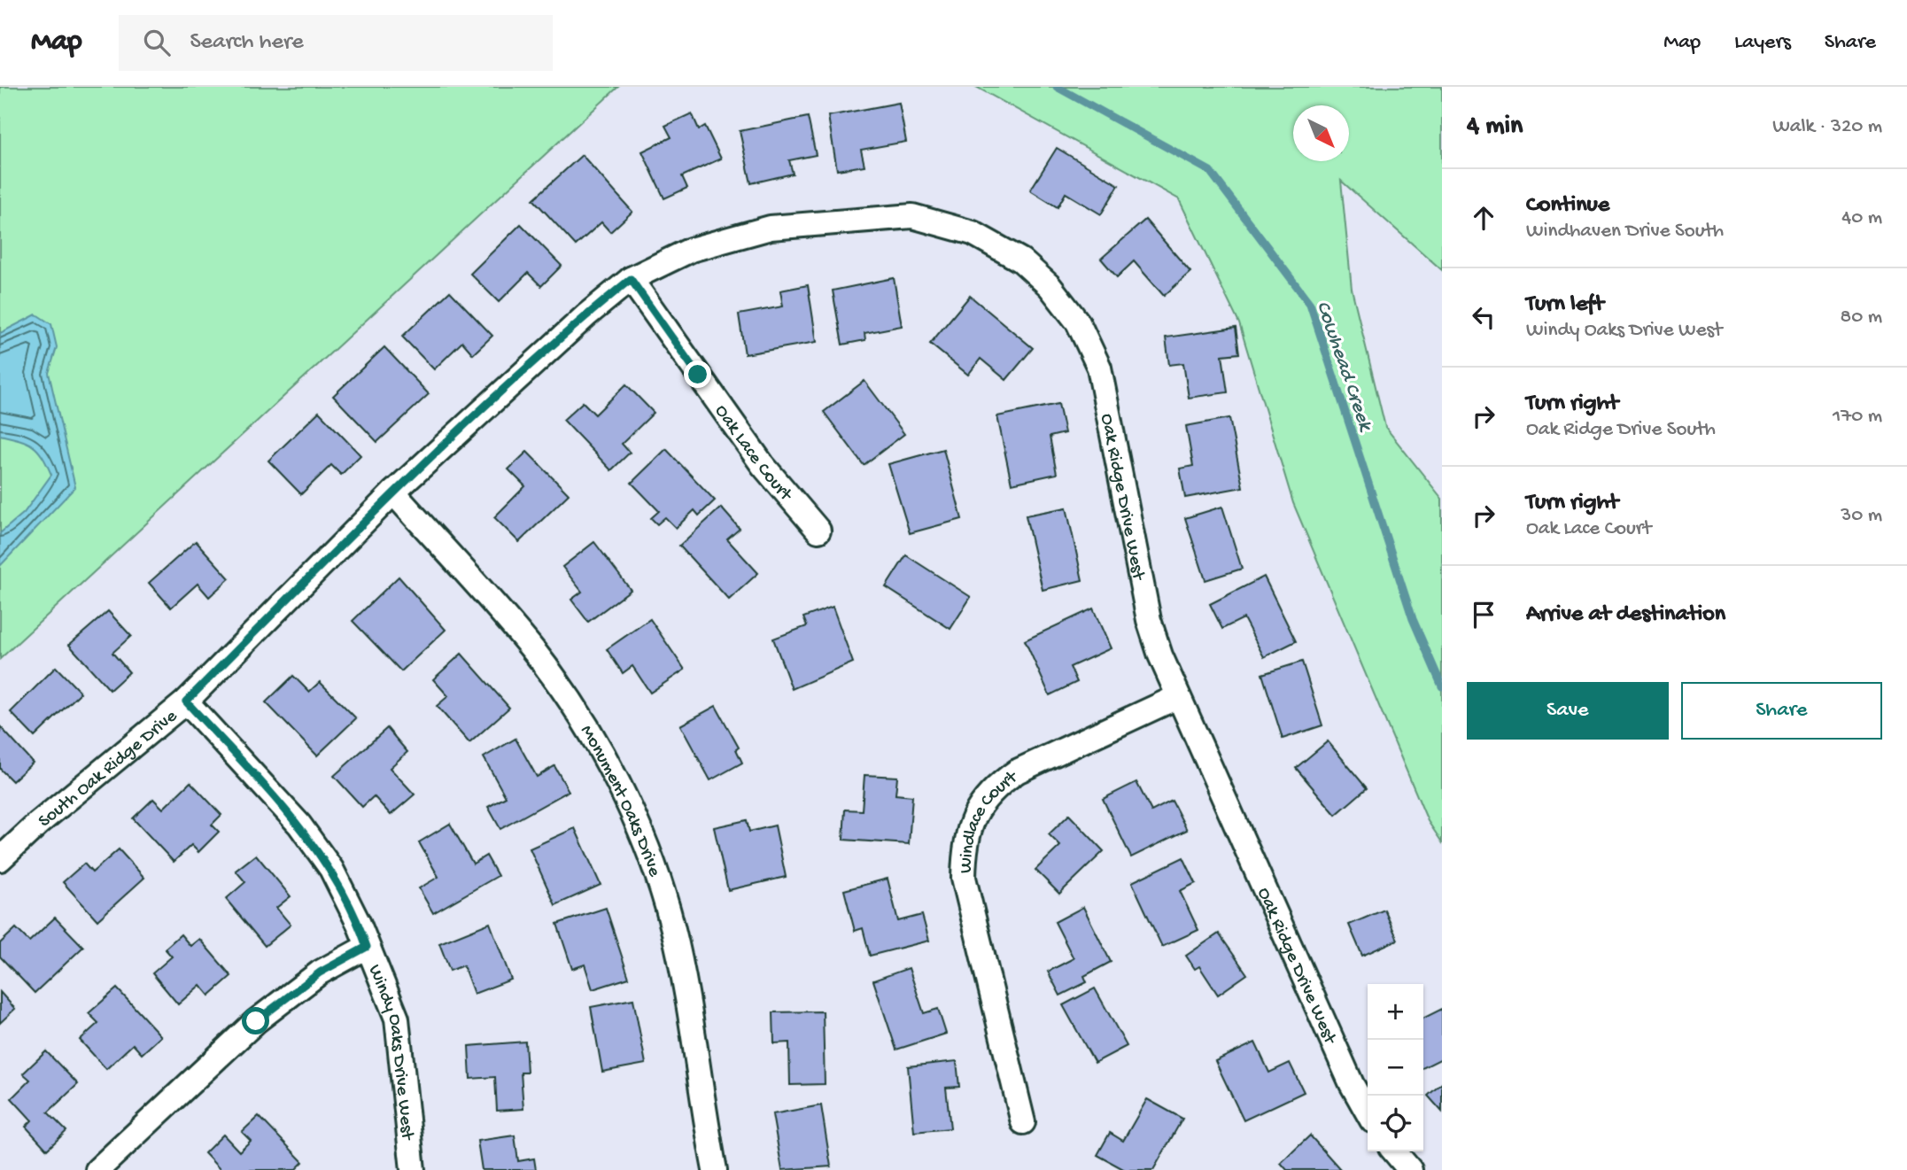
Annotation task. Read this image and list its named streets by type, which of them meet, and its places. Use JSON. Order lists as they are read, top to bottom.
{
  "streets": {
    "street": [
      "Oak Lace Court",
      "Oak Ridge Drive West",
      "South Oak Ridge Drive",
      "Monument Oaks Drive",
      "Windlace Court",
      "Windy Oaks Drive West"
    ]
  },
  "crossings": [
    ["Oak Lace Court", "Oak Ridge Drive West"],
    ["Oak Ridge Drive West", "South Oak Ridge Drive"],
    ["Oak Ridge Drive West", "Monument Oaks Drive"],
    ["Oak Ridge Drive West", "Windlace Court"],
    ["South Oak Ridge Drive", "Monument Oaks Drive"],
    ["South Oak Ridge Drive", "Windy Oaks Drive West"]
  ],
  "water": ["Cowhead Creek"],
  "north": "bottom right",
  "page": {
    "header": "Map",
    "search": "Search here",
    "nav": ["Map", "Layers", "Share"],
    "heading": ["4 min", "Walk · 320 m"],
    "list": [
      ["Continue", "Windhaven Drive South", "40 m"],
      ["Turn left", "Windy Oaks Drive West", "80 m"],
      ["Turn right", "Oak Ridge Drive South", "170 m"],
      ["Turn right", "Oak Lace Court", "30 m"],
      "Arrive at destination"
    ],
    "buttons": ["Save", "Share"],
    "map_buttons": ["+", "−"]
  }
}
